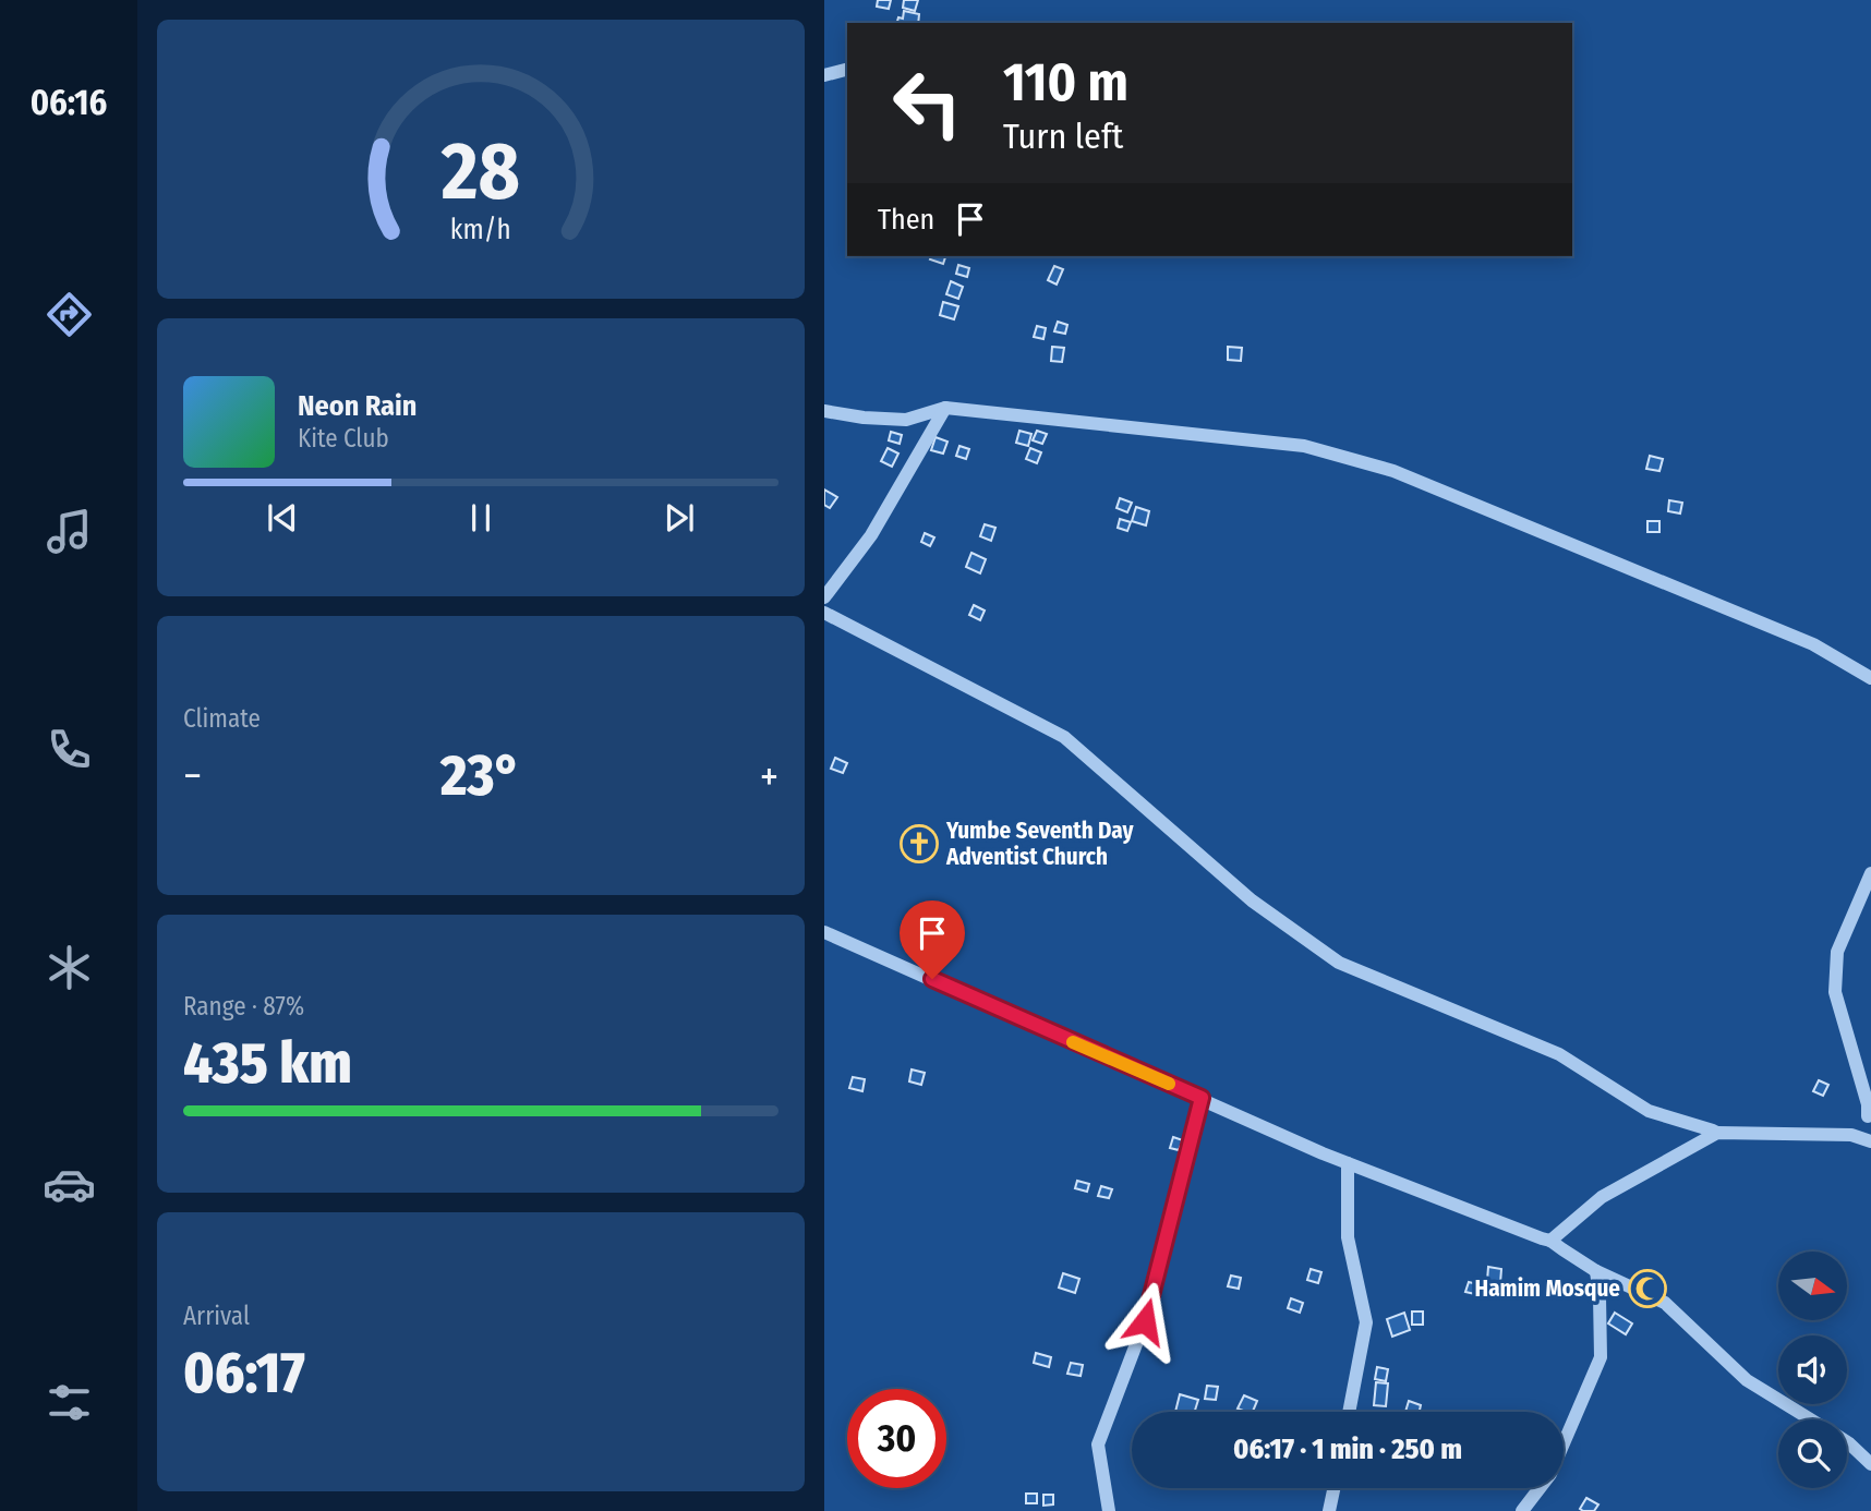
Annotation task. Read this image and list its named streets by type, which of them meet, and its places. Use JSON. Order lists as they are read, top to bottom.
{
  "places": {
    "church": ["Yumbe Seventh Day Adventist Church"],
    "mosque": ["Hamim Mosque"]
  },
  "north": "right",
  "page": {
    "tabs": "06:16",
    "turn": ["110 m", "Turn left"],
    "then": "Then",
    "song": ["Neon Rain", "Kite Club"],
    "tile": [
      "Climate",
      ["Range · 87%", "435 km"],
      ["Arrival", "06:17"]
    ],
    "heat": ["−", "23°", "+"],
    "limit": "30",
    "trip": "06:17 · 1 min · 250 m",
    "gauge": ["28", "km/h"]
  }
}
